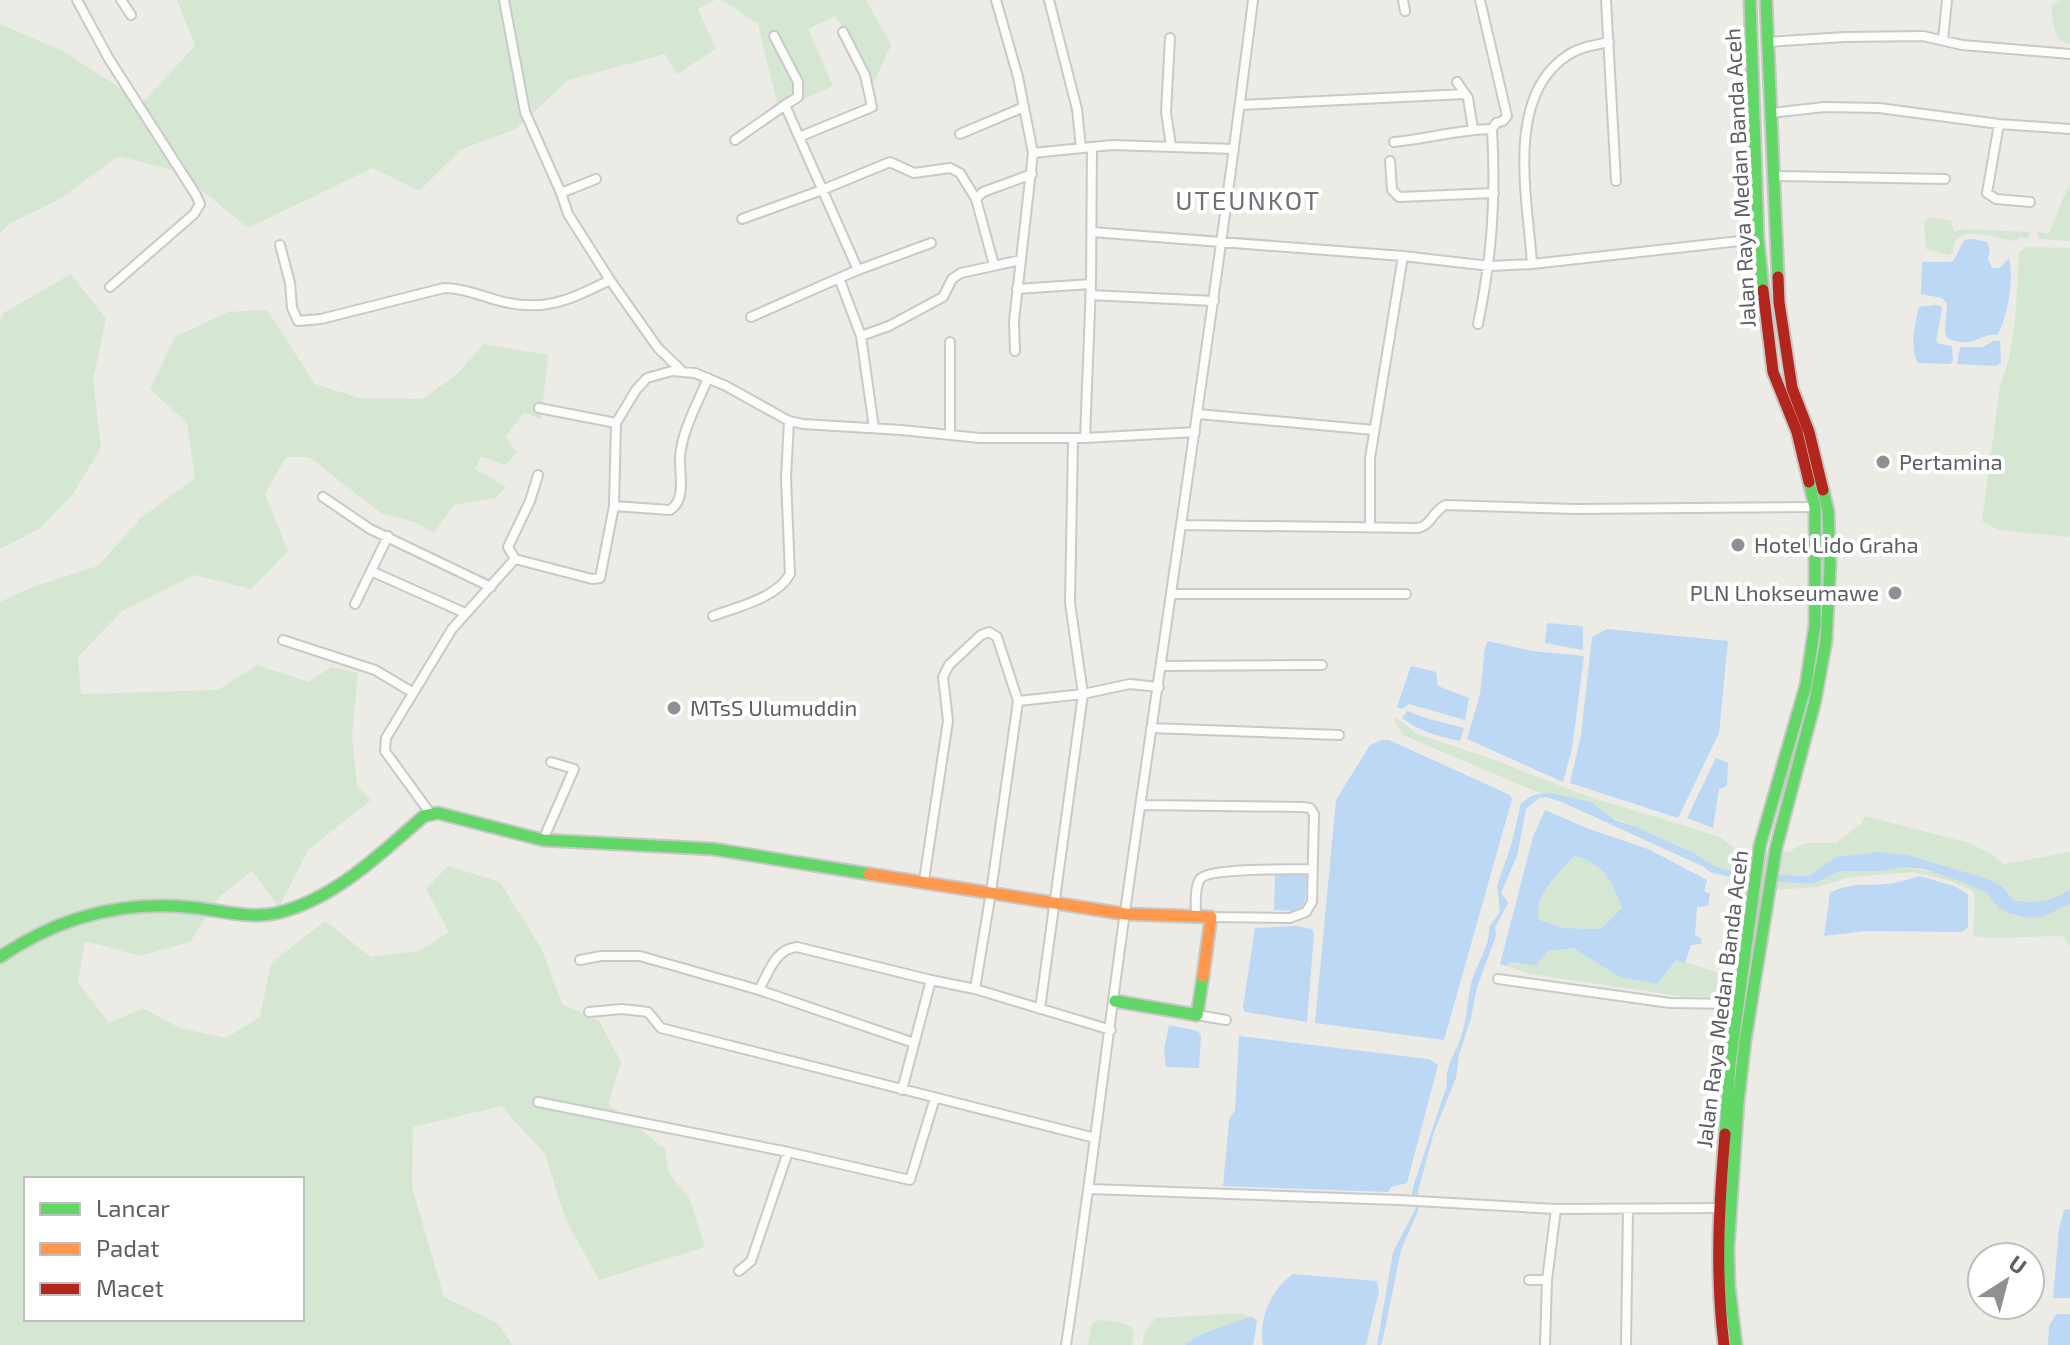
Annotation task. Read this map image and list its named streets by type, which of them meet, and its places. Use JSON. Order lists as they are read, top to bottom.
{
  "streets": {
    "main road": ["Jalan Raya Medan Banda Aceh"]
  },
  "districts": ["UTEUNKOT"],
  "places": [
    "Pertamina",
    "Hotel Lido Graha",
    "PLN Lhokseumawe",
    "MTsS Ulumuddin"
  ],
  "legend": ["Lancar", "Padat", "Macet"],
  "north": "top right"
}
